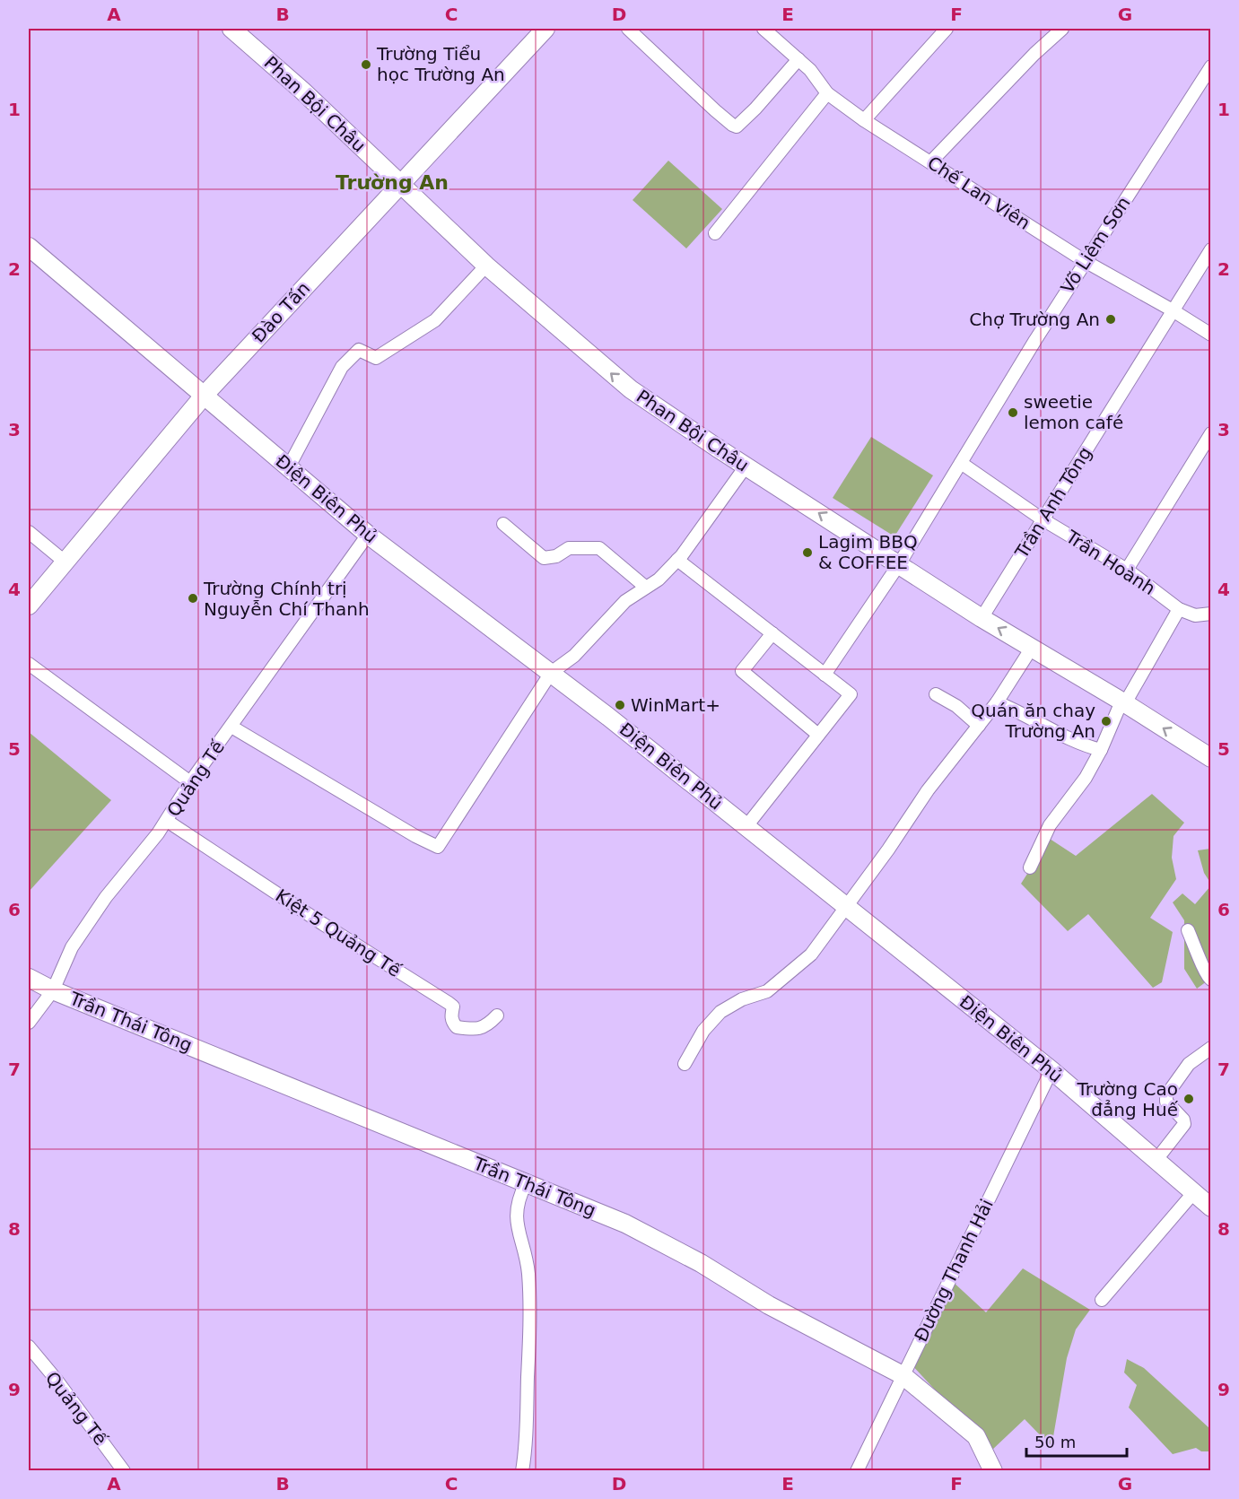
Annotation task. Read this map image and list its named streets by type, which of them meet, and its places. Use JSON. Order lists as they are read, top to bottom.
{
  "streets": {
    "street": [
      "Phan Bội Châu",
      "Chế Lan Viên",
      "Võ Liêm Sơn",
      "Đào Tấn",
      "Điện Biên Phủ",
      "Trần Anh Tông",
      "Trần Hoành",
      "Quảng Tế",
      "Kiệt 5 Quảng Tế",
      "Trần Thái Tông",
      "Đường Thanh Hải"
    ]
  },
  "crossings": [
    ["Phan Bội Châu", "Võ Liêm Sơn"],
    ["Phan Bội Châu", "Đào Tấn"],
    ["Phan Bội Châu", "Trần Anh Tông"],
    ["Chế Lan Viên", "Võ Liêm Sơn"],
    ["Chế Lan Viên", "Trần Anh Tông"],
    ["Võ Liêm Sơn", "Trần Hoành"],
    ["Đào Tấn", "Điện Biên Phủ"],
    ["Điện Biên Phủ", "Quảng Tế"],
    ["Điện Biên Phủ", "Đường Thanh Hải"],
    ["Trần Anh Tông", "Trần Hoành"],
    ["Quảng Tế", "Kiệt 5 Quảng Tế"],
    ["Quảng Tế", "Trần Thái Tông"],
    ["Trần Thái Tông", "Đường Thanh Hải"]
  ],
  "districts": ["Trường An"],
  "places": [
    "Trường Tiểu học Trường An",
    "Chợ Trường An",
    "sweetie lemon café",
    "Lagim BBQ & COFFEE",
    "Trường Chính trị Nguyễn Chí Thanh",
    "WinMart+",
    "Quán ăn chay Trường An",
    "Trường Cao đẳng Huế"
  ],
  "scale_bar": "50 m",
  "grid": {
    "columns": [
      "A",
      "B",
      "C",
      "D",
      "E",
      "F",
      "G"
    ],
    "rows": [
      "1",
      "2",
      "3",
      "4",
      "5",
      "6",
      "7",
      "8",
      "9"
    ]
  }
}
